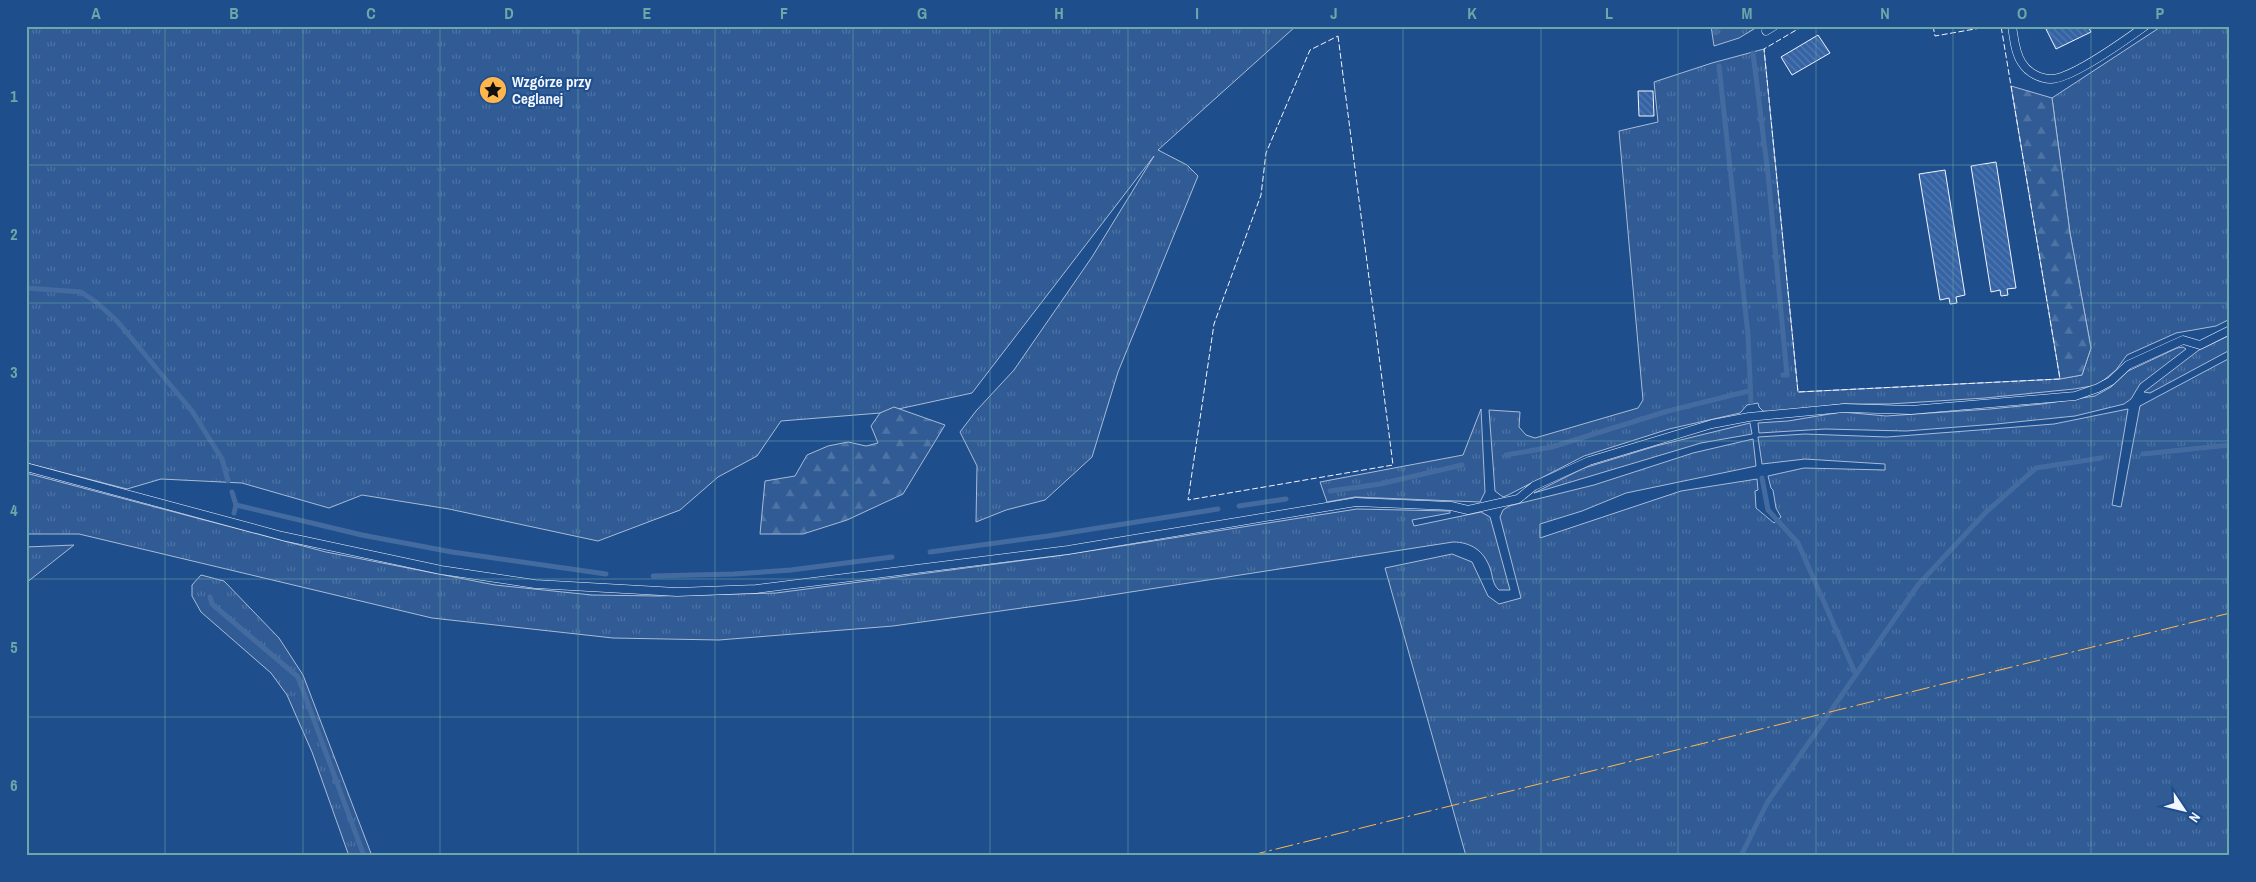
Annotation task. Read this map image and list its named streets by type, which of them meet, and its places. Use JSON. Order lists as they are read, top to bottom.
{
  "places": {
    "place": ["Wzgórze przy Ceglanej"]
  },
  "north": "bottom right",
  "grid": {
    "columns": [
      "A",
      "B",
      "C",
      "D",
      "E",
      "F",
      "G",
      "H",
      "I",
      "J",
      "K",
      "L",
      "M",
      "N",
      "O",
      "P"
    ],
    "rows": [
      "1",
      "2",
      "3",
      "4",
      "5",
      "6"
    ]
  }
}
